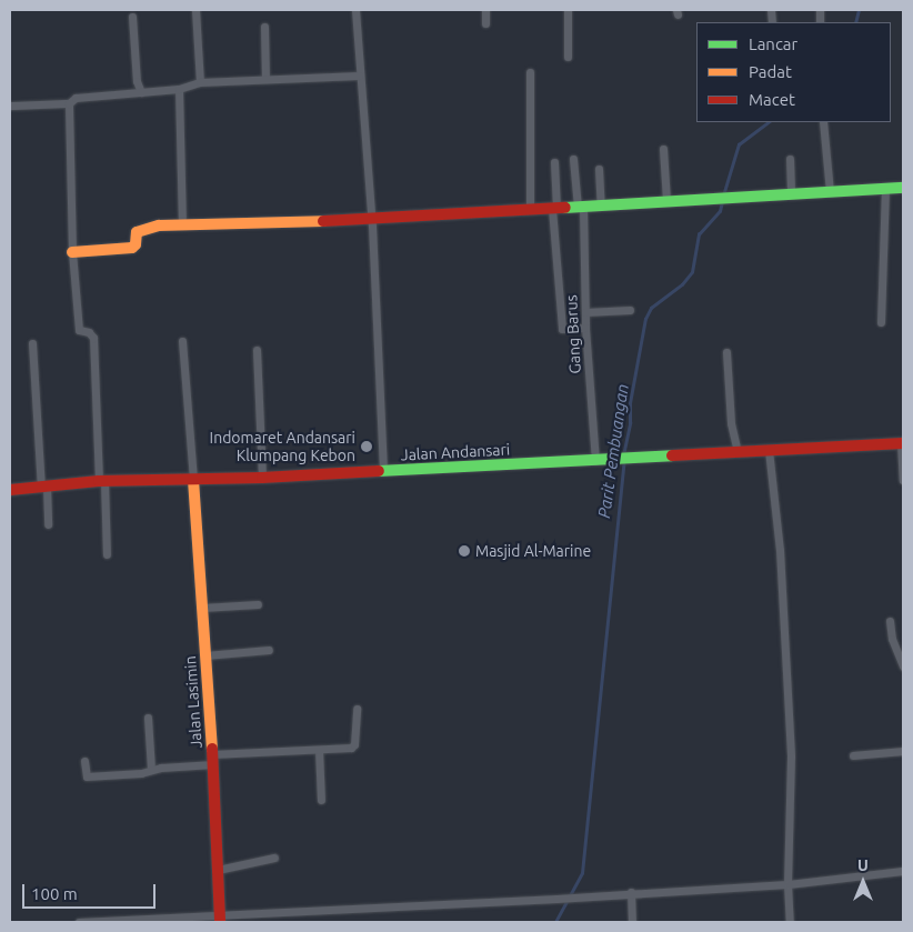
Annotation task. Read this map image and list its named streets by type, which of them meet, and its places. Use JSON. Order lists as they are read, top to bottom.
{
  "streets": {
    "street": ["Gang Barus", "Jalan Andansari", "Jalan Lasimin"]
  },
  "crossings": [
    ["Gang Barus", "Jalan Andansari"],
    ["Jalan Andansari", "Jalan Lasimin"]
  ],
  "water": ["Parit Pembuangan"],
  "places": ["Indomaret Andansari Klumpang Kebon", "Masjid Al-Marine"],
  "legend": ["Lancar", "Padat", "Macet"],
  "scale_bar": "100 m",
  "north": "top"
}
